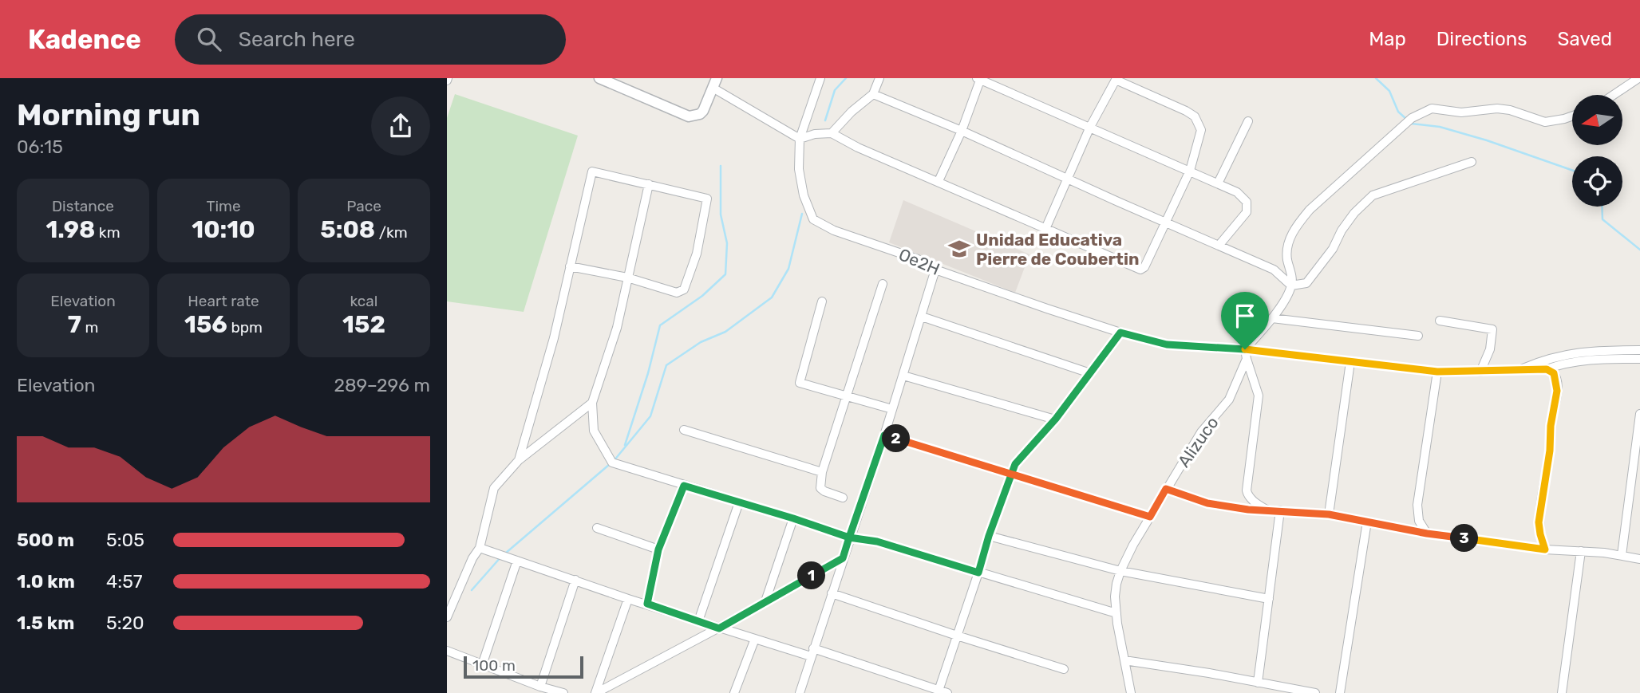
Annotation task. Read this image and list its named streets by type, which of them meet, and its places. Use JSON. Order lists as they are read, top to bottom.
{
  "streets": {
    "street": ["Oe2H", "Alizuco"]
  },
  "places": {
    "school or university": ["Unidad Educativa Pierre de Coubertin"]
  },
  "scale_bar": "100 m",
  "north": "left",
  "page": {
    "header": "Kadence",
    "search": "Search here",
    "nav": ["Map", "Directions", "Saved"],
    "heading": ["Morning run", "06:15"],
    "stats": [
      ["Distance", "1.98 km"],
      ["Time", "10:10"],
      ["Pace", "5:08 /km"],
      ["Elevation", "7 m"],
      ["Heart rate", "156 bpm"],
      ["kcal", "152"]
    ],
    "chart": ["Elevation", "289–296 m"],
    "pins": ["2", "3", "1"],
    "list": [
      {
        "name": "500 m",
        "note": "5:05"
      },
      {
        "name": "1.0 km",
        "note": "4:57"
      },
      {
        "name": "1.5 km",
        "note": "5:20"
      }
    ],
    "scale": "100 m"
  }
}
